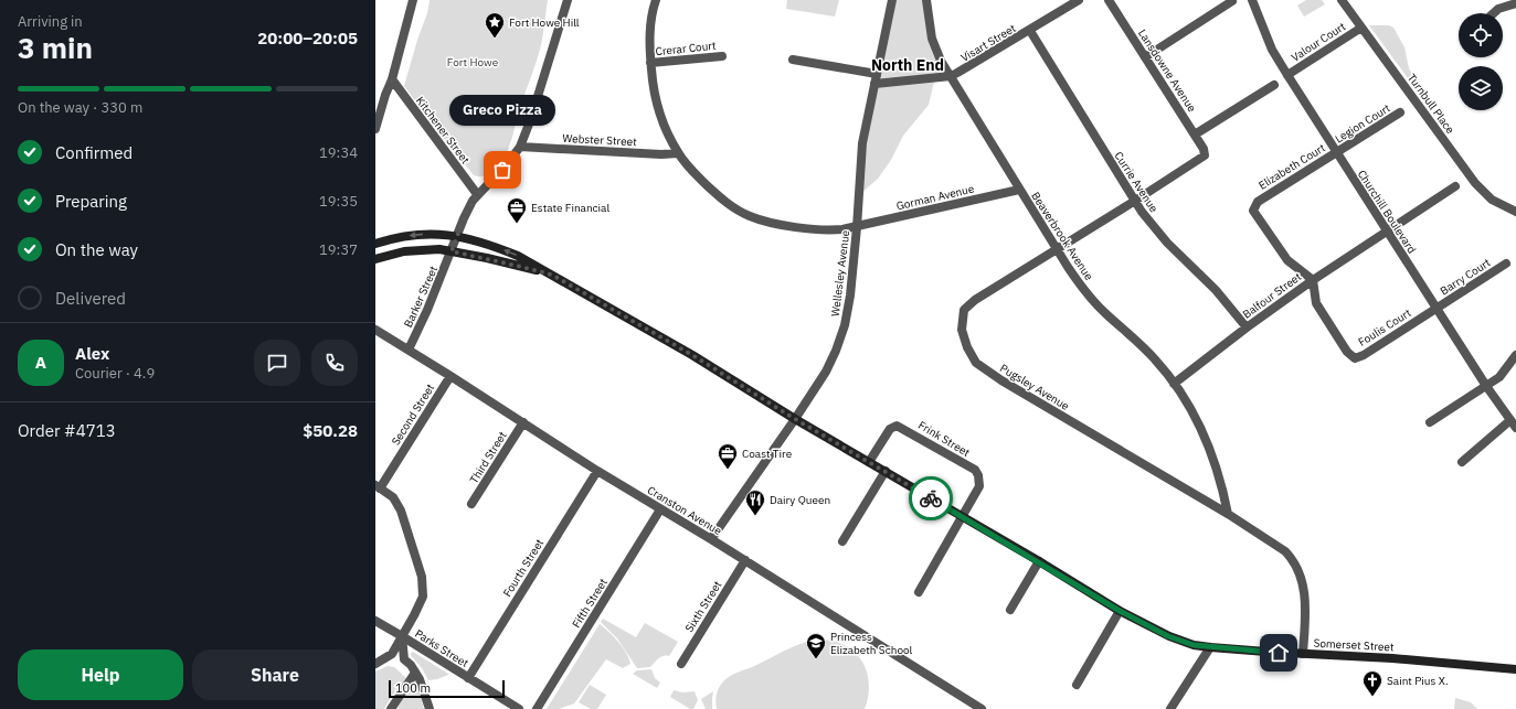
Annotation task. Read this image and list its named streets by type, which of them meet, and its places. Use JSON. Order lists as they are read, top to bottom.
{
  "streets": {
    "main road": ["Somerset Street"],
    "street": [
      "Valour Court",
      "Visart Street",
      "Crerar Court",
      "Lansdowne Avenue",
      "Turnbull Place",
      "Legion Court",
      "Kitchener Street",
      "Webster Street",
      "Elizabeth Court",
      "Currie Avenue",
      "Gorman Avenue",
      "Churchill Boulevard",
      "Beaverbrook Avenue",
      "Wellesley Avenue",
      "Barry Court",
      "Balfour Street",
      "Barker Street",
      "Foulis Court",
      "Pugsley Avenue",
      "Second Street",
      "Frink Street",
      "Third Street",
      "Cranston Avenue",
      "Fourth Street",
      "Fifth Street",
      "Sixth Street",
      "Parks Street"
    ]
  },
  "crossings": [
    ["Valour Court", "Turnbull Place"],
    ["Valour Court", "Churchill Boulevard"],
    ["Visart Street", "Currie Avenue"],
    ["Visart Street", "Beaverbrook Avenue"],
    ["Visart Street", "Wellesley Avenue"],
    ["Crerar Court", "Gorman Avenue"],
    ["Lansdowne Avenue", "Pugsley Avenue"],
    ["Legion Court", "Elizabeth Court"],
    ["Legion Court", "Churchill Boulevard"],
    ["Kitchener Street", "Barker Street"],
    ["Webster Street", "Gorman Avenue"],
    ["Webster Street", "Barker Street"],
    ["Elizabeth Court", "Churchill Boulevard"],
    ["Elizabeth Court", "Balfour Street"],
    ["Elizabeth Court", "Foulis Court"],
    ["Currie Avenue", "Balfour Street"],
    ["Currie Avenue", "Pugsley Avenue"],
    ["Gorman Avenue", "Beaverbrook Avenue"],
    ["Gorman Avenue", "Wellesley Avenue"],
    ["Churchill Boulevard", "Barry Court"],
    ["Churchill Boulevard", "Balfour Street"],
    ["Churchill Boulevard", "Foulis Court"],
    ["Beaverbrook Avenue", "Balfour Street"],
    ["Beaverbrook Avenue", "Pugsley Avenue"],
    ["Wellesley Avenue", "Cranston Avenue"],
    ["Wellesley Avenue", "Somerset Street"],
    ["Barry Court", "Foulis Court"],
    ["Balfour Street", "Foulis Court"],
    ["Barker Street", "Cranston Avenue"],
    ["Barker Street", "Somerset Street"],
    ["Pugsley Avenue", "Somerset Street"],
    ["Second Street", "Cranston Avenue"],
    ["Frink Street", "Somerset Street"],
    ["Third Street", "Cranston Avenue"],
    ["Cranston Avenue", "Fourth Street"],
    ["Cranston Avenue", "Fifth Street"],
    ["Cranston Avenue", "Sixth Street"],
    ["Fourth Street", "Parks Street"]
  ],
  "districts": ["North End"],
  "parks": ["Fort Howe"],
  "places": {
    "place": ["Fort Howe Hill"],
    "other": ["Greco Pizza"],
    "office": ["Estate Financial", "Coast Tire"],
    "restaurant": ["Dairy Queen"],
    "school or university": ["Princess Elizabeth School"],
    "church": ["Saint Pius X."]
  },
  "scale_bar": "100 m",
  "page": {
    "heading": ["3 min", "Arriving in", "20:00–20:05"],
    "panel": [
      "Alex",
      "Courier · 4.9",
      "Order #4713",
      "$50.28"
    ],
    "bar": "On the way · 330 m",
    "bubble": "Greco Pizza",
    "list": [
      ["Confirmed", "19:34"],
      ["Preparing", "19:35"],
      ["On the way", "19:37"],
      "Delivered"
    ],
    "round": "A",
    "buttons": ["Help", "Share"],
    "scale": "100 m"
  }
}
